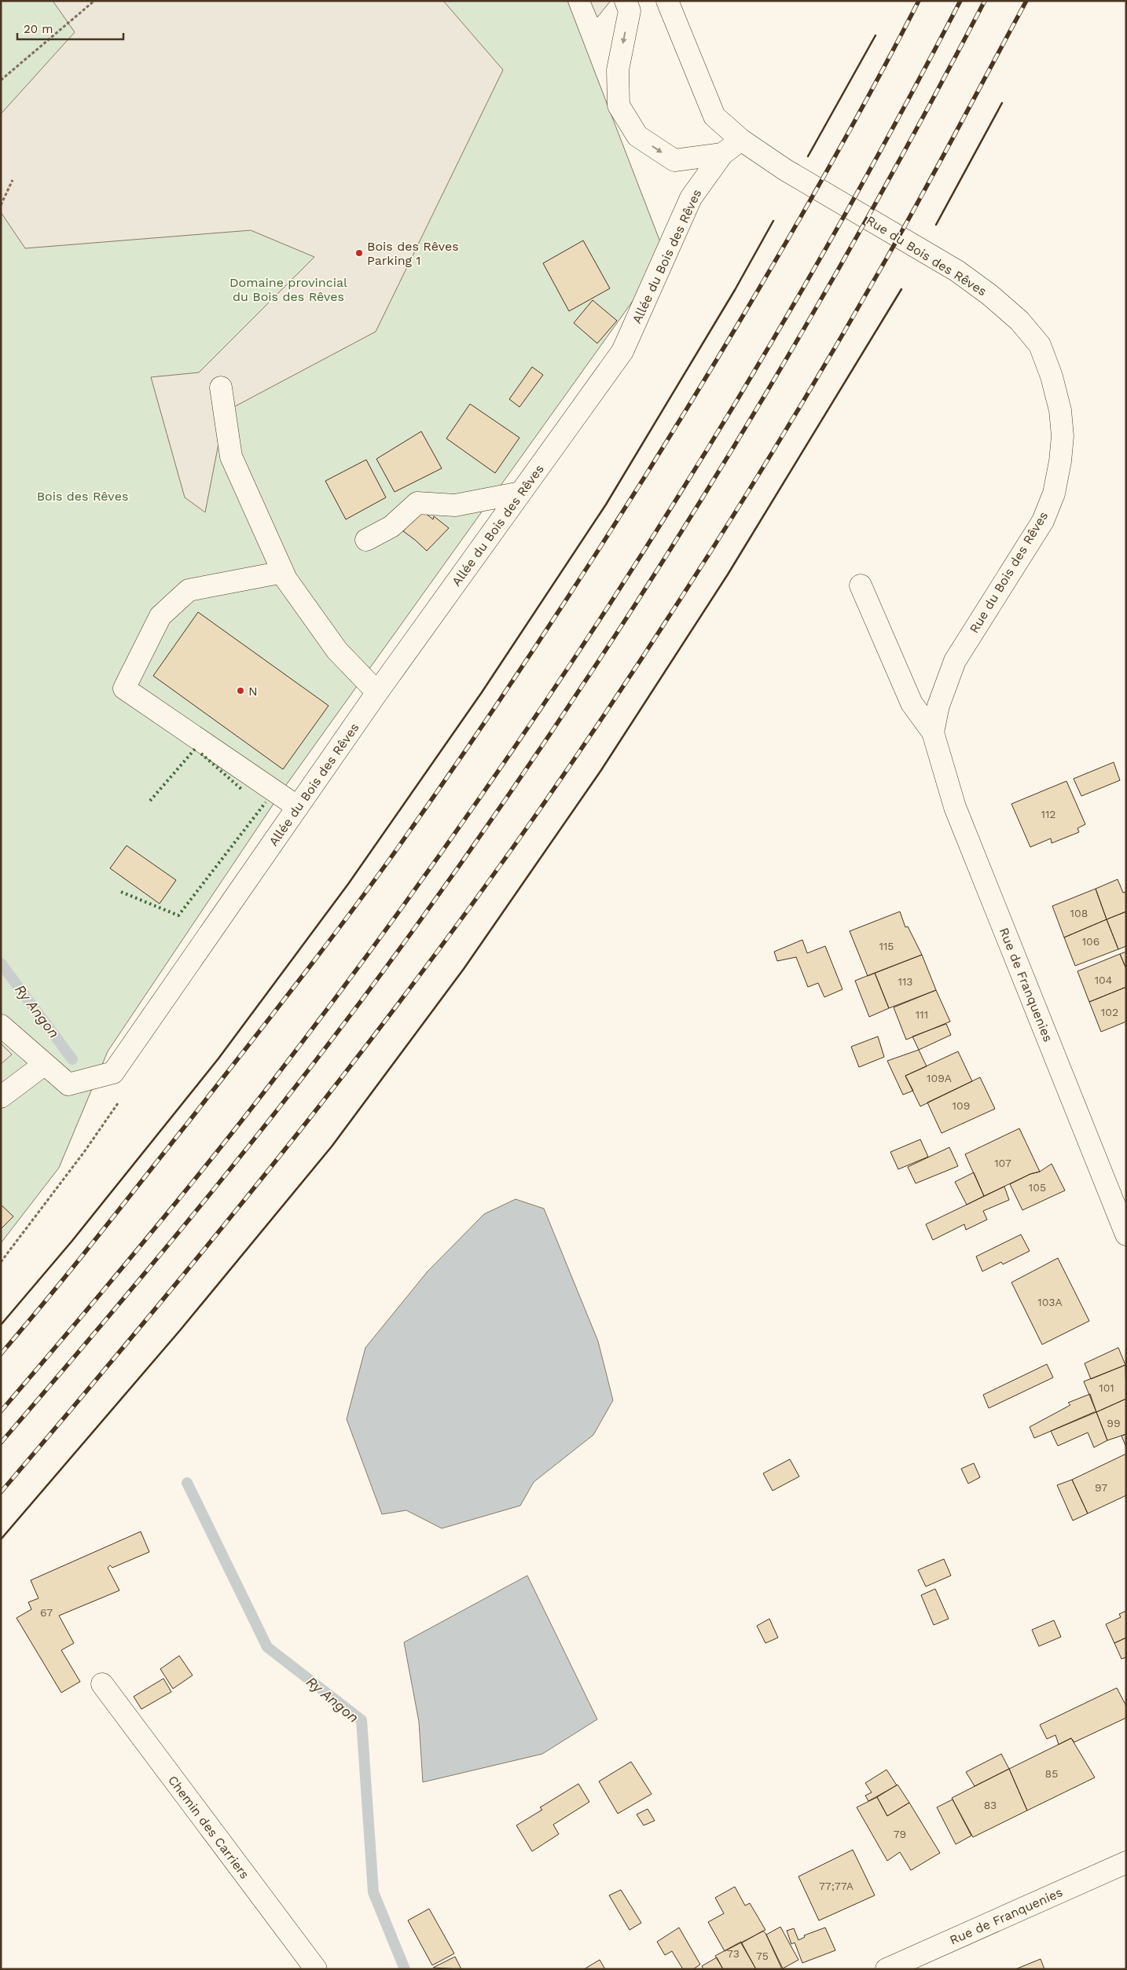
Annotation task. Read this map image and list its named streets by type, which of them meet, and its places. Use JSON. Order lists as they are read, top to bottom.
{
  "streets": {
    "street": [
      "Rue du Bois des Rêves",
      "Allée du Bois des Rêves",
      "Rue de Franquenies",
      "Chemin des Carriers"
    ]
  },
  "crossings": [
    ["Rue du Bois des Rêves", "Rue de Franquenies"]
  ],
  "water": ["Ry Angon"],
  "parks": ["Domaine provincial du Bois des Rêves", "Bois des Rêves"],
  "places": ["Bois des Rêves Parking 1", "N"],
  "house_numbers": [
    "112",
    "108",
    "106",
    "115",
    "104",
    "113",
    "102",
    "111",
    "109A",
    "109",
    "107",
    "105",
    "103A",
    "101",
    "99",
    "97",
    "67",
    "85",
    "83",
    "79",
    "77;77A",
    "73",
    "75"
  ],
  "scale_bar": "20 m"
}
